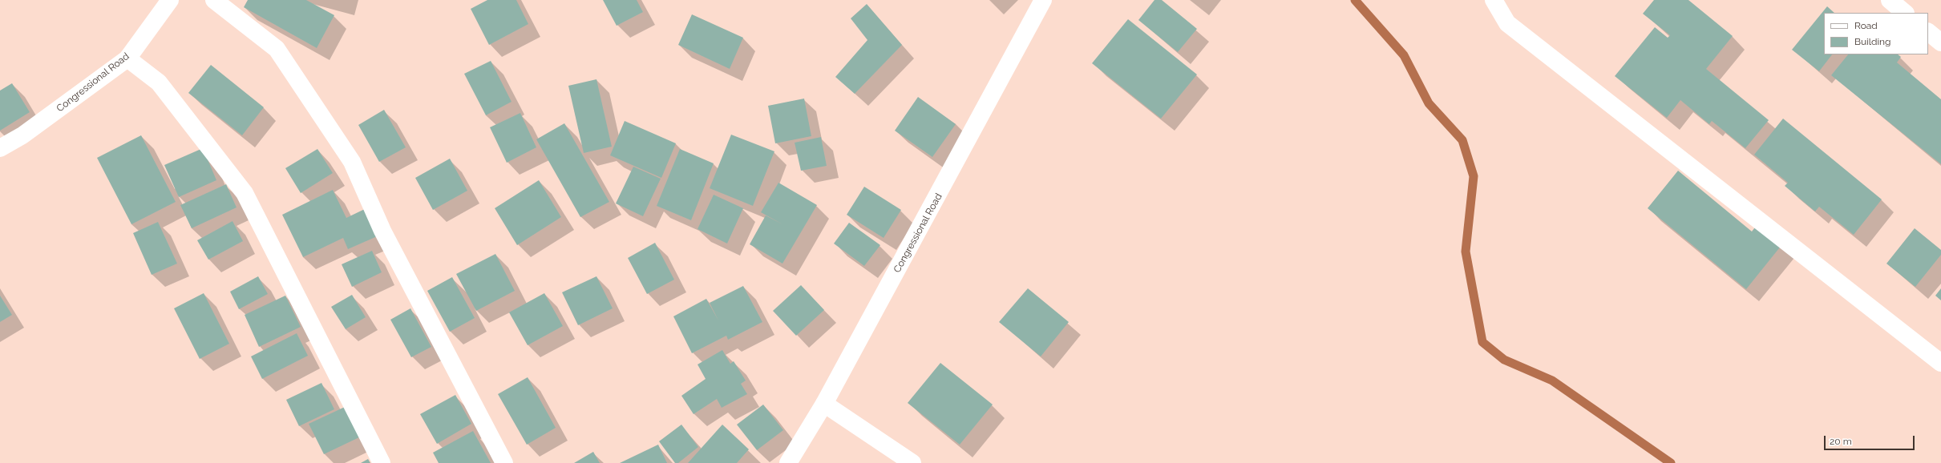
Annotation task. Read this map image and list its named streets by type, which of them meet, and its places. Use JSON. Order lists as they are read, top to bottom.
{
  "streets": {
    "street": ["Congressional Road"]
  },
  "legend": ["Road", "Building"],
  "scale_bar": "20 m"
}
